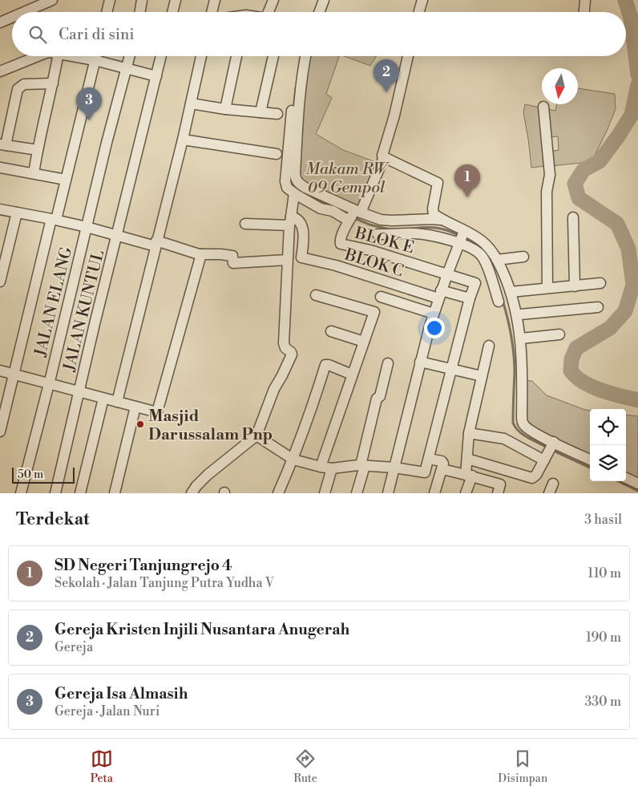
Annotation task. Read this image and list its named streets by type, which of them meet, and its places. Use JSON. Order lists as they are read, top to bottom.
{
  "streets": {
    "street": [
      "BLOK E",
      "BLOK C",
      "JALAN ELANG",
      "JALAN KUNTUL"
    ]
  },
  "parks": ["Makam RW 09 Gempol"],
  "places": ["Masjid Darussalam Pnp"],
  "scale_bar": "50 m",
  "north": "bottom",
  "page": {
    "search": "Cari di sini",
    "pins": ["2", "3", "1"],
    "scale": "50 m",
    "heading": ["Terdekat", "3 hasil"],
    "list": [
      {
        "mark": "1",
        "name": "SD Negeri Tanjungrejo 4",
        "note": "Sekolah · Jalan Tanjung Putra Yudha V",
        "value": "110 m"
      },
      {
        "mark": "2",
        "name": "Gereja Kristen Injili Nusantara Anugerah",
        "note": "Gereja",
        "value": "190 m"
      },
      {
        "mark": "3",
        "name": "Gereja Isa Almasih",
        "note": "Gereja · Jalan Nuri",
        "value": "330 m"
      }
    ],
    "nav": ["Peta", "Rute", "Disimpan"]
  }
}
